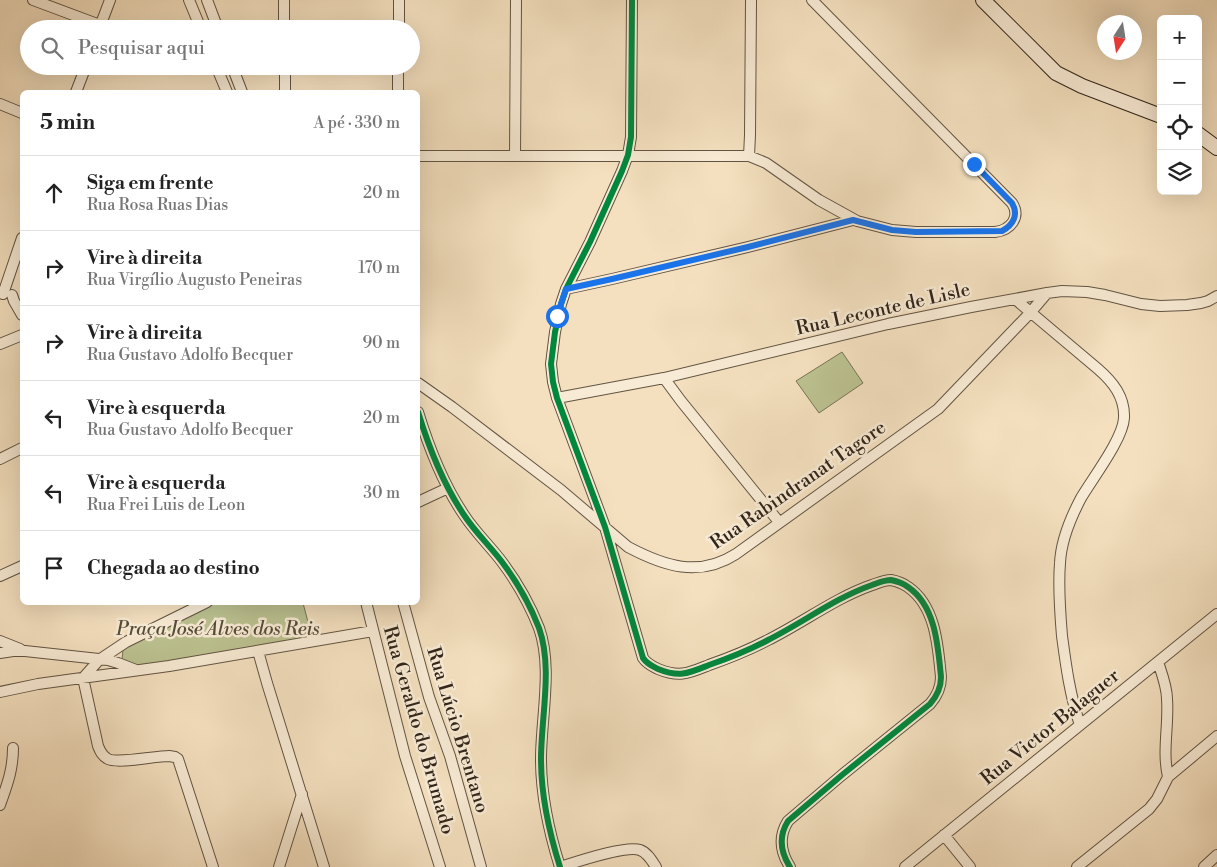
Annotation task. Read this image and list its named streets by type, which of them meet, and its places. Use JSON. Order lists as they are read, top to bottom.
{
  "streets": {
    "street": [
      "Rua Leconte de Lisle",
      "Rua Rabindranat Tagore",
      "Rua Victor Balaguer",
      "Rua Geraldo do Brumado",
      "Rua Lúcio Brentano"
    ]
  },
  "crossings": [
    ["Rua Leconte de Lisle", "Rua Rabindranat Tagore"]
  ],
  "parks": ["Praça José Alves dos Reis"],
  "north": "bottom",
  "page": {
    "map_buttons": ["+", "−"],
    "search": "Pesquisar aqui",
    "heading": ["5 min", "A pé · 330 m"],
    "list": [
      ["Siga em frente", "Rua Rosa Ruas Dias", "20 m"],
      ["Vire à direita", "Rua Virgílio Augusto Peneiras", "170 m"],
      ["Vire à direita", "Rua Gustavo Adolfo Becquer", "90 m"],
      ["Vire à esquerda", "Rua Gustavo Adolfo Becquer", "20 m"],
      ["Vire à esquerda", "Rua Frei Luis de Leon", "30 m"],
      "Chegada ao destino"
    ]
  }
}
